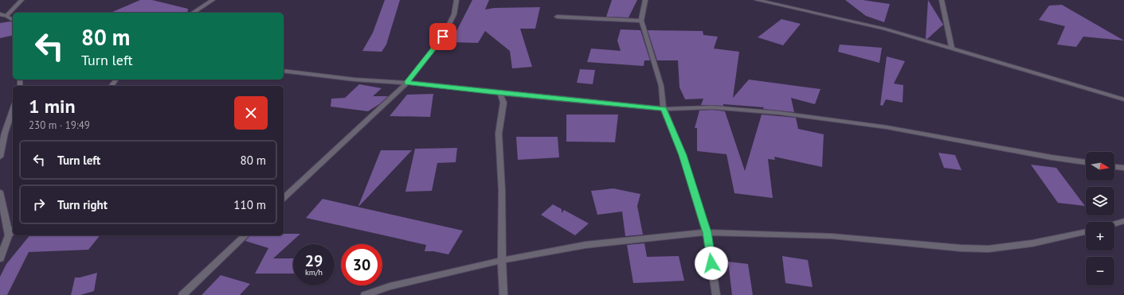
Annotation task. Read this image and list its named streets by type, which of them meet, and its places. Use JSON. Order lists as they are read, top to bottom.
{
  "north": "right",
  "page": {
    "turn": ["80 m", "Turn left"],
    "heading": ["1 min", "230 m · 19:49"],
    "list": [
      {
        "name": "Turn left",
        "value": "80 m"
      },
      {
        "name": "Turn right",
        "value": "110 m"
      }
    ],
    "map_buttons": ["+", "−"],
    "speed": "29 km/h",
    "limit": "30"
  }
}
